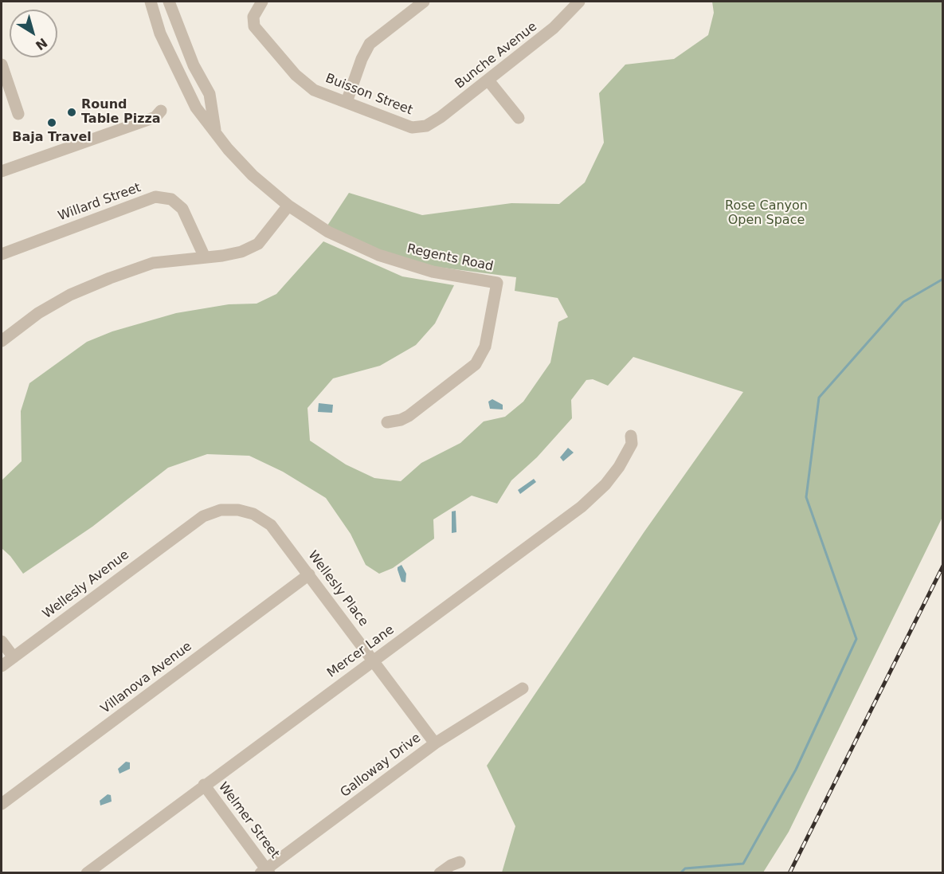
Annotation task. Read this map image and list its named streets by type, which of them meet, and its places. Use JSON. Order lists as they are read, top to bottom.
{
  "streets": {
    "street": [
      "Bunche Avenue",
      "Buisson Street",
      "Willard Street",
      "Regents Road",
      "Wellesly Avenue",
      "Wellesly Place",
      "Mercer Lane",
      "Villanova Avenue",
      "Galloway Drive",
      "Welmer Street"
    ]
  },
  "crossings": [
    ["Bunche Avenue", "Buisson Street"],
    ["Wellesly Avenue", "Wellesly Place"],
    ["Wellesly Place", "Mercer Lane"],
    ["Wellesly Place", "Villanova Avenue"],
    ["Wellesly Place", "Galloway Drive"],
    ["Mercer Lane", "Welmer Street"],
    ["Galloway Drive", "Welmer Street"]
  ],
  "parks": ["Rose Canyon Open Space"],
  "places": ["Round Table Pizza", "Baja Travel"],
  "north": "bottom right"
}
